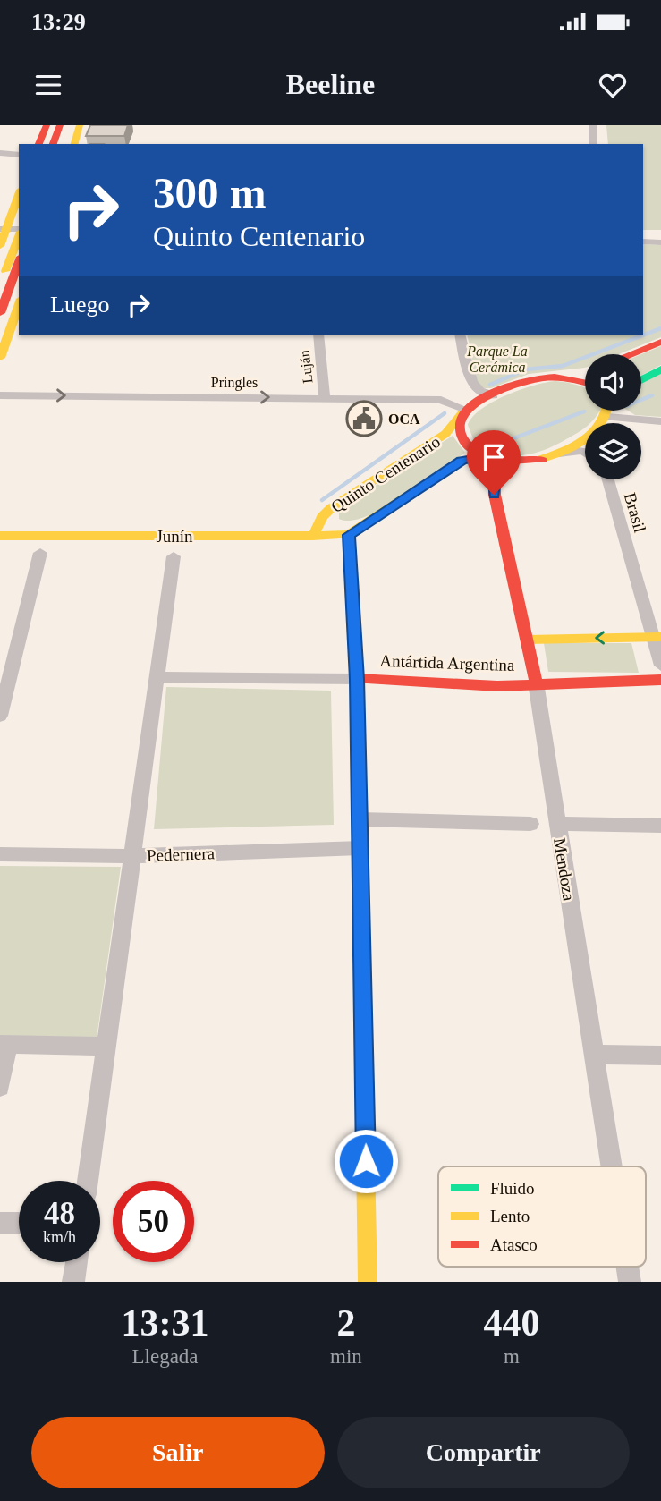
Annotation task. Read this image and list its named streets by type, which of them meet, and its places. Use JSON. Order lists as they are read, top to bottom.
{
  "streets": {
    "main road": [
      "Quinto Centenario",
      "Junín",
      "Antártida Argentina",
      "Mendoza"
    ],
    "street": [
      "Luján",
      "Pringles",
      "Brasil",
      "Pedernera"
    ]
  },
  "crossings": [
    ["Luján", "Pringles"],
    ["Pringles", "Quinto Centenario"],
    ["Quinto Centenario", "Junín"],
    ["Brasil", "Antártida Argentina"],
    ["Antártida Argentina", "Mendoza"]
  ],
  "one_way": ["Pringles"],
  "parks": ["Parque La Cerámica"],
  "places": {
    "public building": ["OCA"]
  },
  "legend": ["Fluido", "Lento", "Atasco"],
  "page": {
    "status": "13:29",
    "header": "Beeline",
    "turn": ["300 m", "Quinto Centenario"],
    "then": "Luego",
    "speed": "48 km/h",
    "limit": "50",
    "eta": [
      "13:31",
      "Llegada",
      "2",
      "min",
      "440",
      "m"
    ],
    "buttons": ["Salir", "Compartir"]
  }
}
